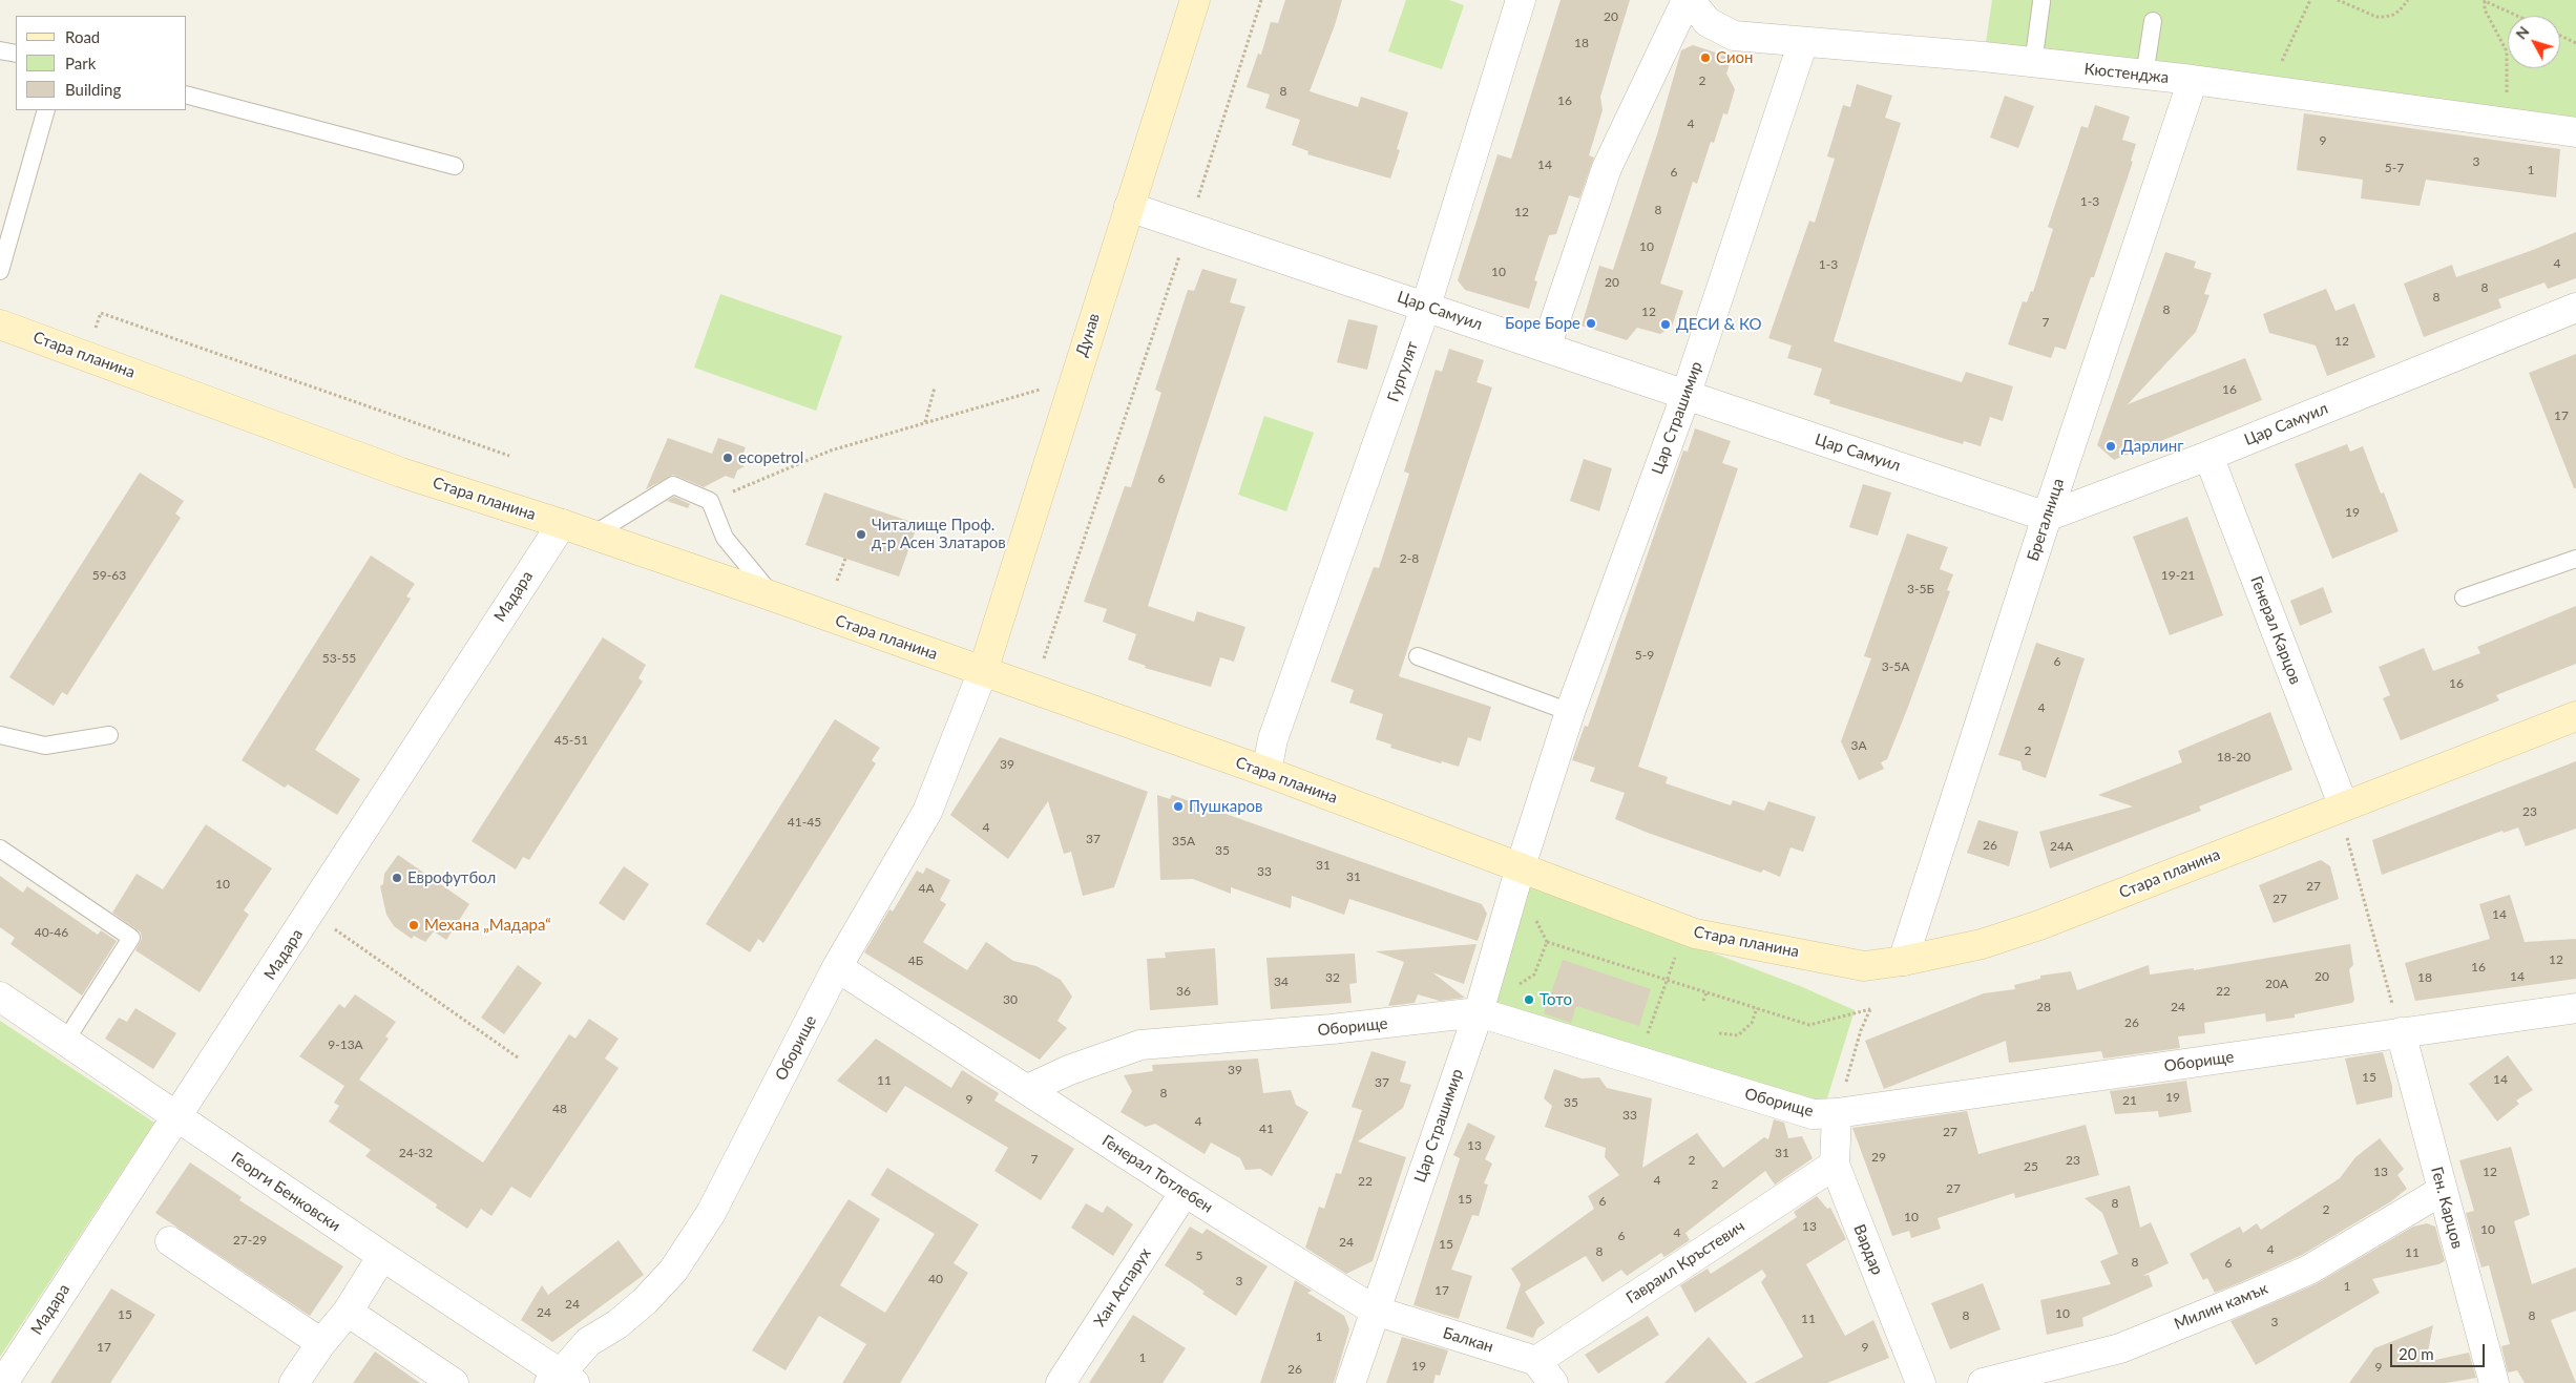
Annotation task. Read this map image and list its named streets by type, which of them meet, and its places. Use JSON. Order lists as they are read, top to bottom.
{
  "streets": {
    "main road": ["Дунав", "Стара планина"],
    "street": [
      "Кюстенджа",
      "Цар Самуил",
      "Гургулят",
      "Цар Страшимир",
      "Брегалница",
      "Мадара",
      "Генерал Карцов",
      "Оборище",
      "Генерал Тотлебен",
      "Георги Бенковски",
      "Ген. Карцов",
      "Вардар",
      "Гавраил Кръстевич",
      "Хан Аспарух",
      "Милин камък",
      "Балкан"
    ]
  },
  "crossings": [
    ["Кюстенджа", "Цар Страшимир"],
    ["Кюстенджа", "Брегалница"],
    ["Цар Самуил", "Дунав"],
    ["Цар Самуил", "Гургулят"],
    ["Цар Самуил", "Цар Страшимир"],
    ["Цар Самуил", "Брегалница"],
    ["Цар Самуил", "Генерал Карцов"],
    ["Дунав", "Стара планина"],
    ["Дунав", "Оборище"],
    ["Стара планина", "Гургулят"],
    ["Стара планина", "Цар Страшимир"],
    ["Стара планина", "Брегалница"],
    ["Стара планина", "Мадара"],
    ["Стара планина", "Генерал Карцов"],
    ["Стара планина", "Оборище"],
    ["Цар Страшимир", "Оборище"],
    ["Цар Страшимир", "Генерал Тотлебен"],
    ["Цар Страшимир", "Балкан"],
    ["Мадара", "Георги Бенковски"],
    ["Оборище", "Генерал Тотлебен"],
    ["Оборище", "Георги Бенковски"],
    ["Оборище", "Ген. Карцов"],
    ["Оборище", "Вардар"],
    ["Генерал Тотлебен", "Хан Аспарух"],
    ["Генерал Тотлебен", "Балкан"],
    ["Ген. Карцов", "Милин камък"],
    ["Вардар", "Гавраил Кръстевич"],
    ["Гавраил Кръстевич", "Балкан"]
  ],
  "places": [
    "Сион",
    "Боре Боре",
    "ДЕСИ & КО",
    "Дарлинг",
    "ecopetrol",
    "Читалище Проф. д-р Асен Златаров",
    "Пушкаров",
    "Еврофутбол",
    "Механа „Мадара“",
    "Тото"
  ],
  "house_numbers": [
    "20",
    "18",
    "2",
    "8",
    "16",
    "4",
    "9",
    "3",
    "14",
    "5-7",
    "1",
    "6",
    "1-3",
    "8",
    "12",
    "10",
    "4",
    "1-3",
    "10",
    "20",
    "8",
    "8",
    "8",
    "12",
    "7",
    "12",
    "16",
    "17",
    "6",
    "19",
    "2-8",
    "59-63",
    "19-21",
    "3-5Б",
    "5-9",
    "53-55",
    "6",
    "3-5А",
    "16",
    "4",
    "45-51",
    "3А",
    "2",
    "18-20",
    "39",
    "23",
    "41-45",
    "4",
    "37",
    "35А",
    "26",
    "24А",
    "35",
    "31",
    "33",
    "31",
    "10",
    "27",
    "4А",
    "27",
    "14",
    "40-46",
    "12",
    "4Б",
    "16",
    "20",
    "14",
    "32",
    "18",
    "34",
    "20А",
    "36",
    "22",
    "30",
    "28",
    "24",
    "26",
    "9-13А",
    "39",
    "15",
    "14",
    "11",
    "37",
    "8",
    "19",
    "9",
    "21",
    "35",
    "48",
    "33",
    "4",
    "41",
    "27",
    "13",
    "24-32",
    "31",
    "29",
    "7",
    "2",
    "23",
    "25",
    "13",
    "12",
    "4",
    "22",
    "2",
    "27",
    "15",
    "6",
    "8",
    "2",
    "10",
    "13",
    "10",
    "4",
    "6",
    "27-29",
    "24",
    "15",
    "4",
    "8",
    "11",
    "5",
    "8",
    "6",
    "40",
    "3",
    "1",
    "17",
    "24",
    "24",
    "10",
    "15",
    "8",
    "8",
    "11",
    "3",
    "1",
    "17",
    "9",
    "1",
    "19",
    "9",
    "26"
  ],
  "legend": ["Road", "Park", "Building"],
  "scale_bar": "20 m",
  "north": "top left"
}
